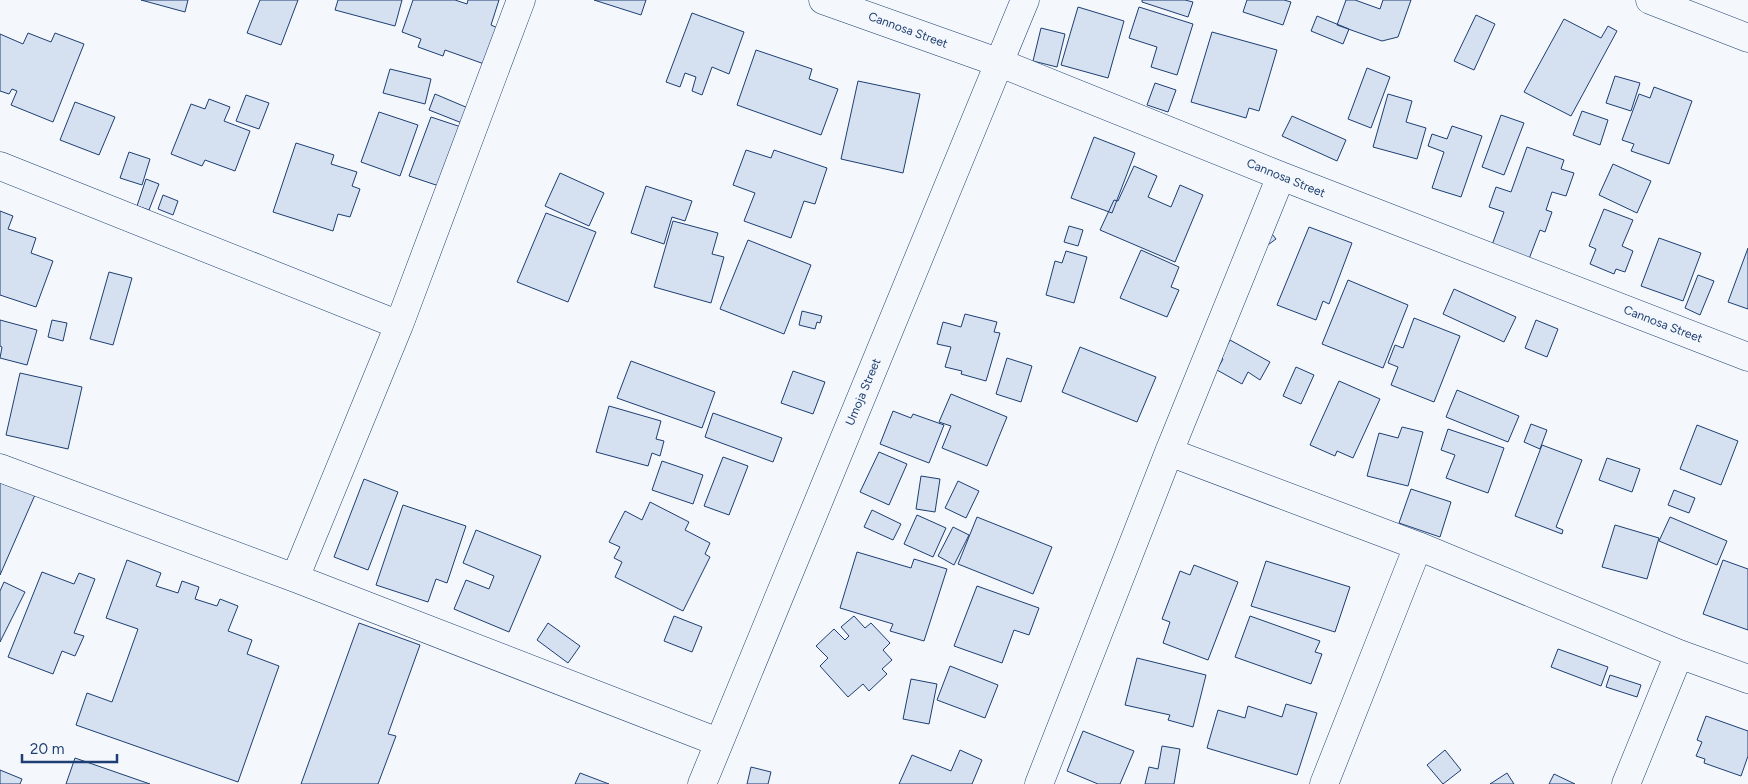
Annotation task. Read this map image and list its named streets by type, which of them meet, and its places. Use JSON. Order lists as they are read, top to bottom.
{
  "streets": {
    "street": ["Cannosa Street", "Umoja Street"]
  },
  "crossings": [
    ["Cannosa Street", "Umoja Street"]
  ],
  "scale_bar": "20 m"
}
